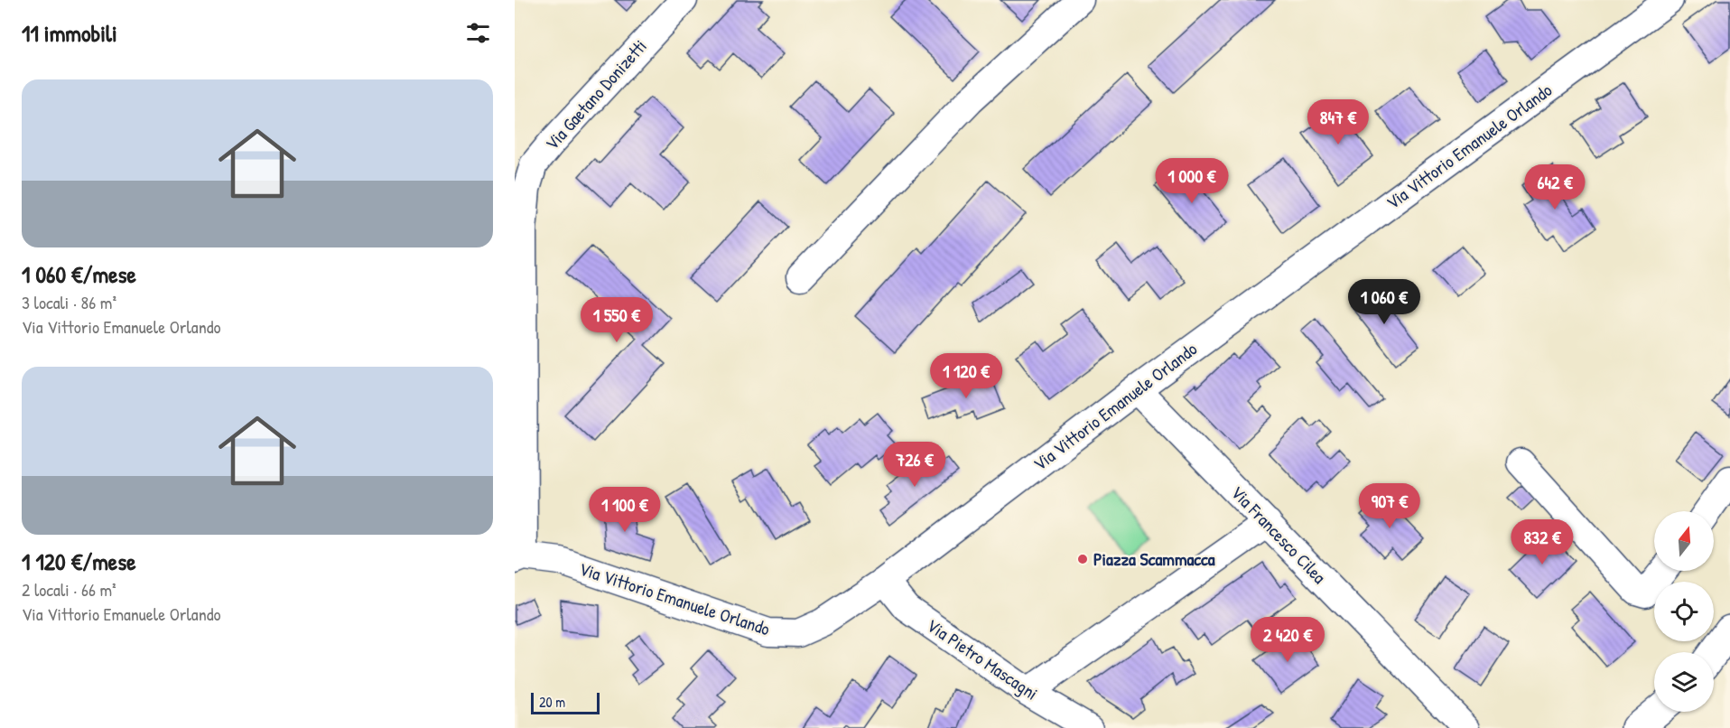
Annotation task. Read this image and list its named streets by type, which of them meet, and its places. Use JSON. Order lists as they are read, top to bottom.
{
  "streets": {
    "street": [
      "Via Gaetano Donizetti",
      "Via Vittorio Emanuele Orlando",
      "Via Francesco Cilea",
      "Via Pietro Mascagni"
    ]
  },
  "crossings": [
    ["Via Gaetano Donizetti", "Via Vittorio Emanuele Orlando"],
    ["Via Vittorio Emanuele Orlando", "Via Francesco Cilea"],
    ["Via Vittorio Emanuele Orlando", "Via Pietro Mascagni"]
  ],
  "places": ["Piazza Scammacca"],
  "scale_bar": "20 m",
  "north": "top",
  "page": {
    "heading": "11 immobili",
    "list": [
      {
        "name": "1 060 €/mese",
        "note": "3 locali · 86 m² · Via Vittorio Emanuele Orlando"
      },
      {
        "name": "1 120 €/mese",
        "note": "2 locali · 66 m² · Via Vittorio Emanuele Orlando"
      }
    ],
    "price": [
      "847 €",
      "1 000 €",
      "642 €",
      "1 060 €",
      "1 550 €",
      "1 120 €",
      "726 €",
      "907 €",
      "1 100 €",
      "832 €",
      "2 420 €"
    ],
    "scale": "20 m"
  }
}
